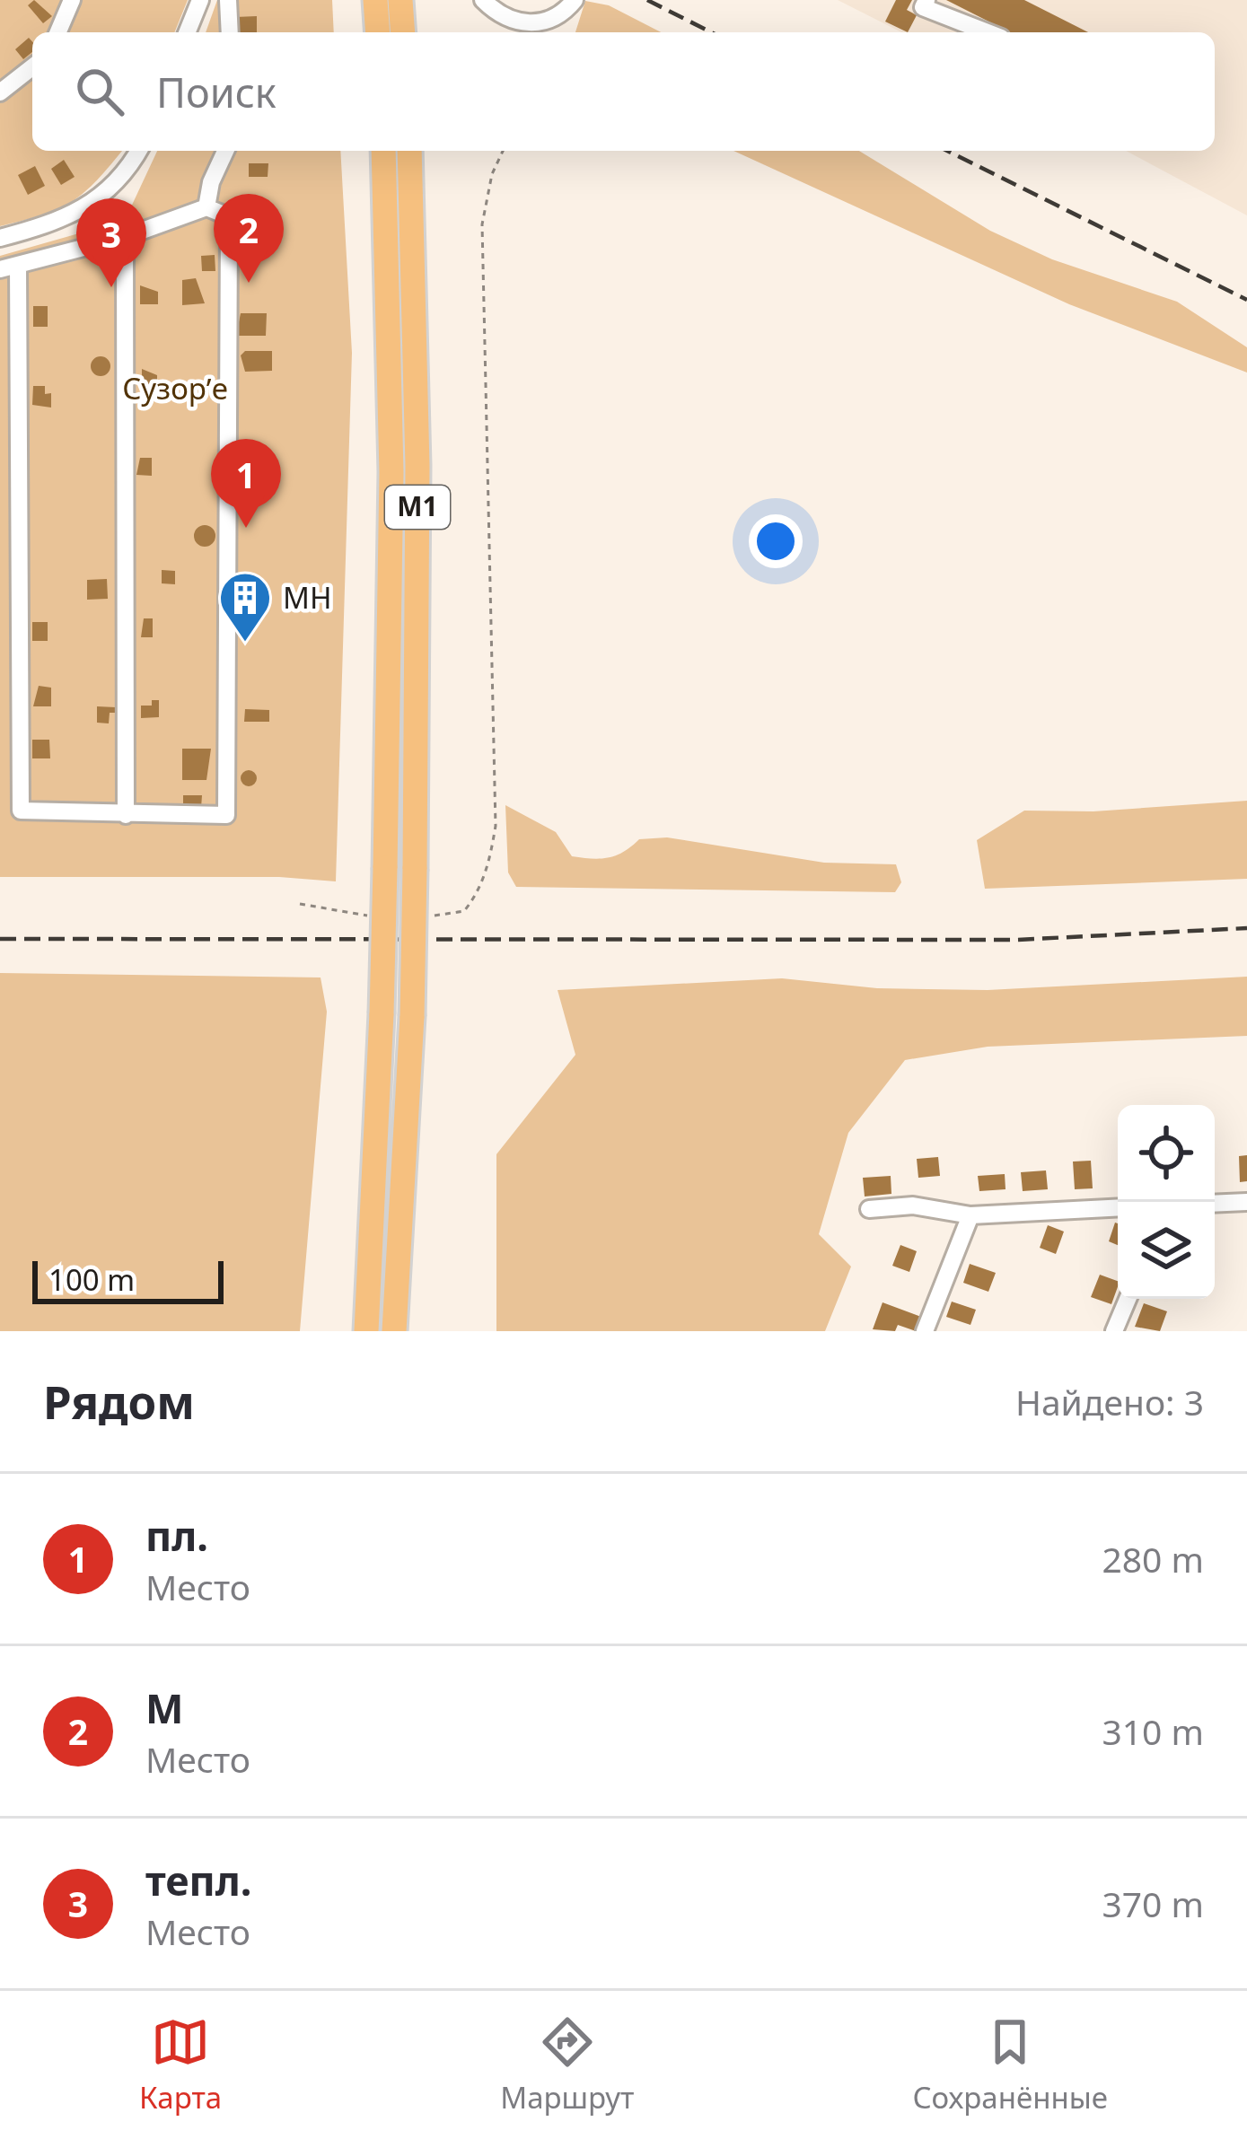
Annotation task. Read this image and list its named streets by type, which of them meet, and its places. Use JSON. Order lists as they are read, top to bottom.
{
  "streets": {
    "highway": ["М1"]
  },
  "parks": ["Сузорʼе"],
  "places": {
    "building": ["МН"]
  },
  "scale_bar": "100 m",
  "page": {
    "search": "Поиск",
    "pins": ["2", "3", "1"],
    "scale": "100 m",
    "heading": ["Рядом", "Найдено: 3"],
    "list": [
      {
        "mark": "1",
        "name": "пл.",
        "note": "Место",
        "value": "280 m"
      },
      {
        "mark": "2",
        "name": "М",
        "note": "Место",
        "value": "310 m"
      },
      {
        "mark": "3",
        "name": "тепл.",
        "note": "Место",
        "value": "370 m"
      }
    ],
    "nav": ["Карта", "Маршрут", "Сохранённые"]
  }
}
